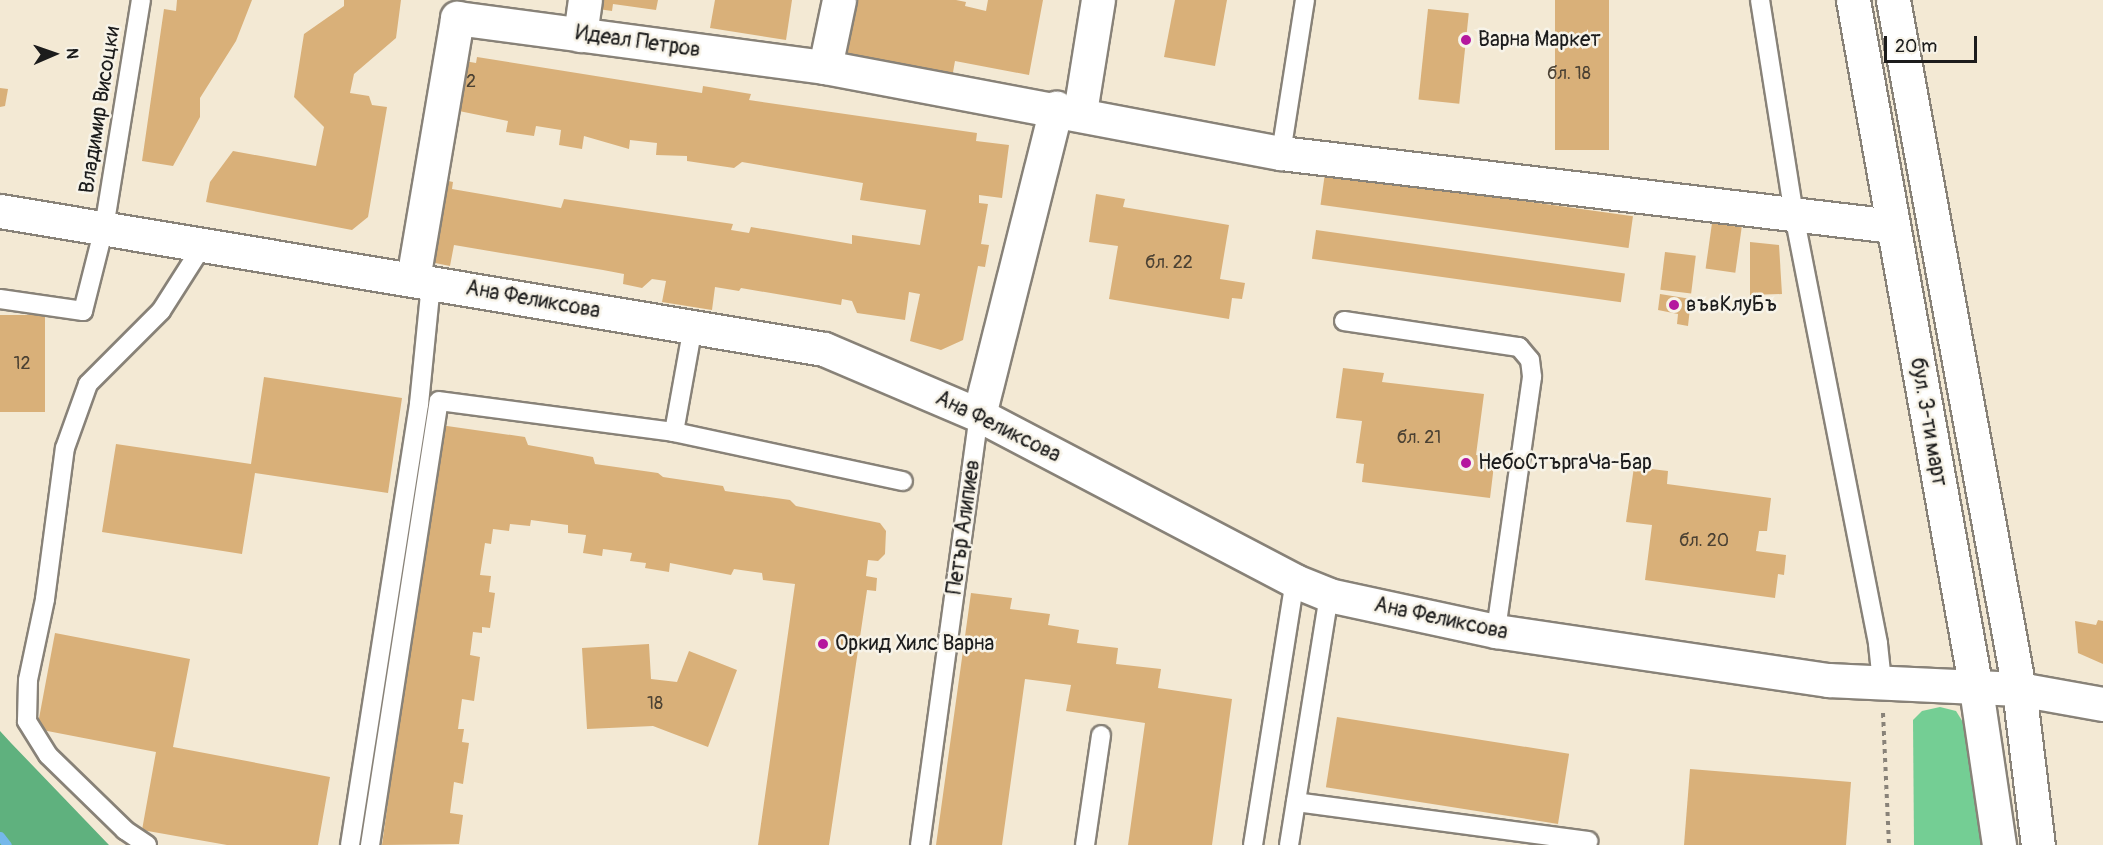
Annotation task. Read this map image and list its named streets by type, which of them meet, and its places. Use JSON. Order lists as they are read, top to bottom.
{
  "streets": {
    "street": [
      "Идеал Петров",
      "Ана Феликсова",
      "бул. 3-ти март",
      "Петър Алипиев"
    ],
    "lane": ["Владимир Висоцки"]
  },
  "crossings": [
    ["Идеал Петров", "Ана Феликсова"],
    ["Идеал Петров", "бул. 3-ти март"],
    ["Идеал Петров", "Петър Алипиев"],
    ["Владимир Висоцки", "Ана Феликсова"],
    ["Ана Феликсова", "бул. 3-ти март"],
    ["Ана Феликсова", "Петър Алипиев"]
  ],
  "places": [
    "Варна Маркет",
    "въвКлуБъ",
    "НебоСтъргаЧа-Бар",
    "Оркид Хилс Варна"
  ],
  "house_numbers": [
    "бл. 18",
    "2",
    "бл. 22",
    "12",
    "бл. 21",
    "бл. 20",
    "18"
  ],
  "scale_bar": "20 m",
  "north": "right"
}
